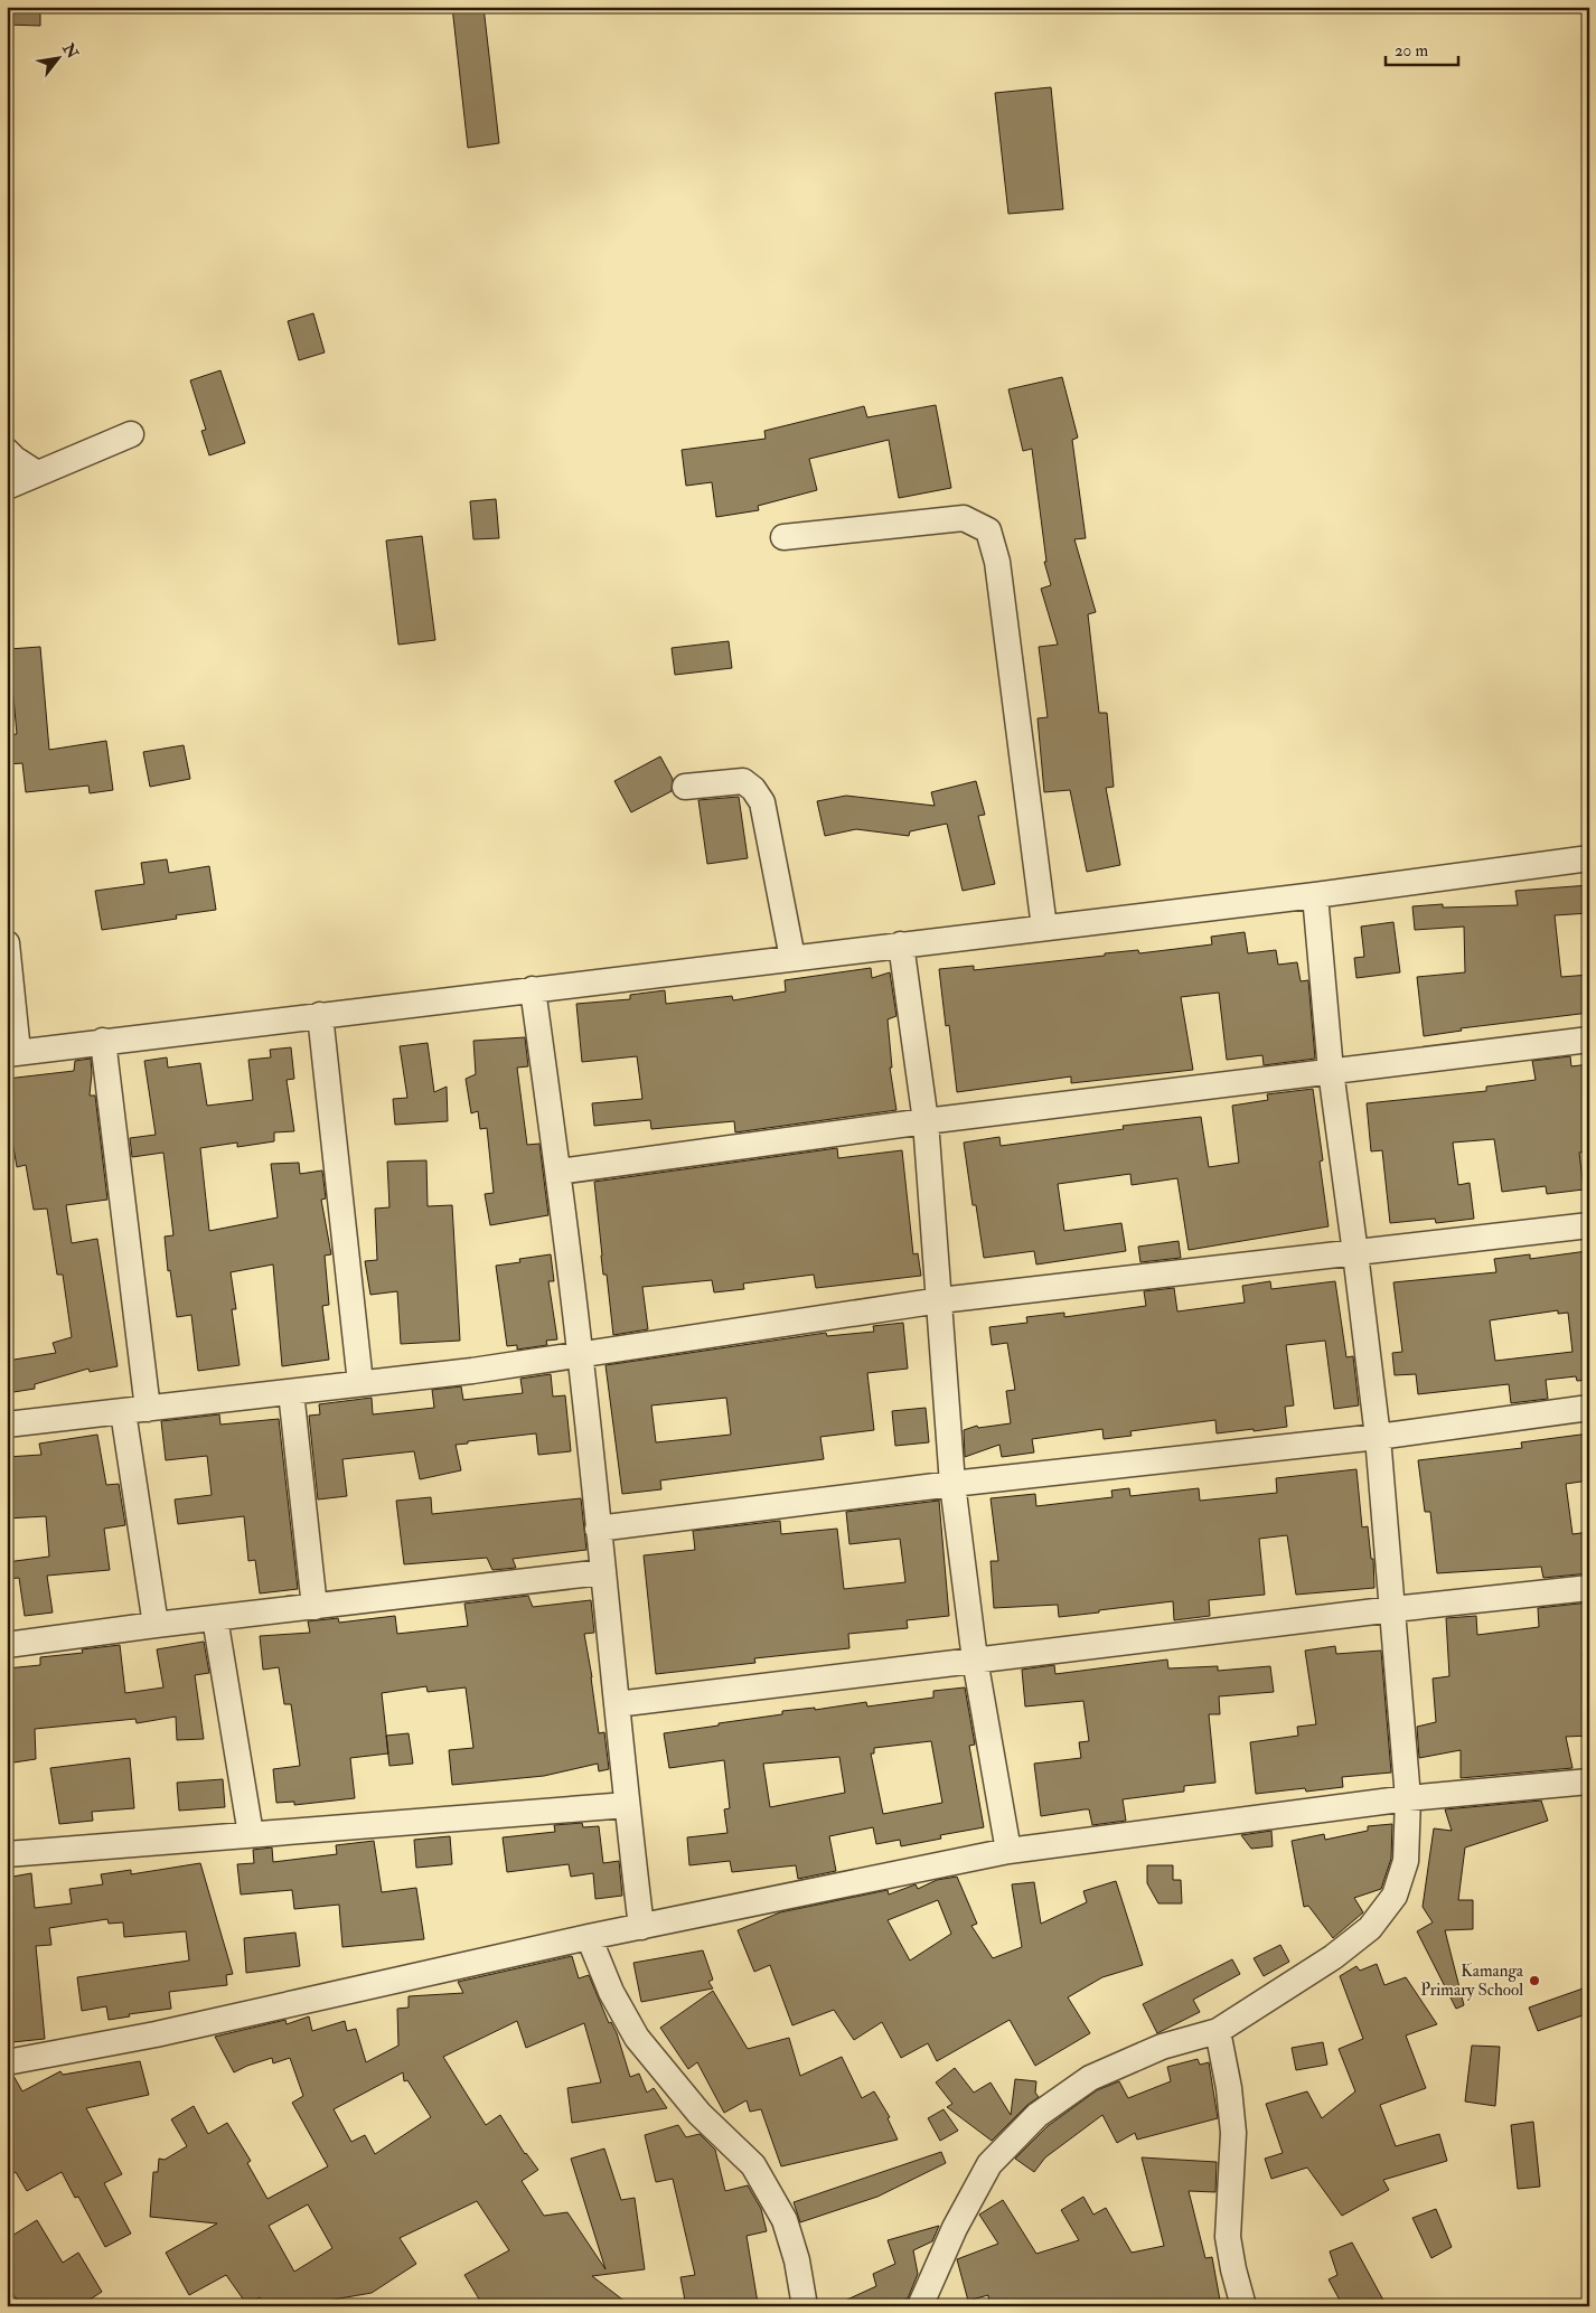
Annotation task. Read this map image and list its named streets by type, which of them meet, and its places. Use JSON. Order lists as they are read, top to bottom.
{
  "places": ["Kamanga Primary School"],
  "scale_bar": "20 m",
  "north": "top right"
}
